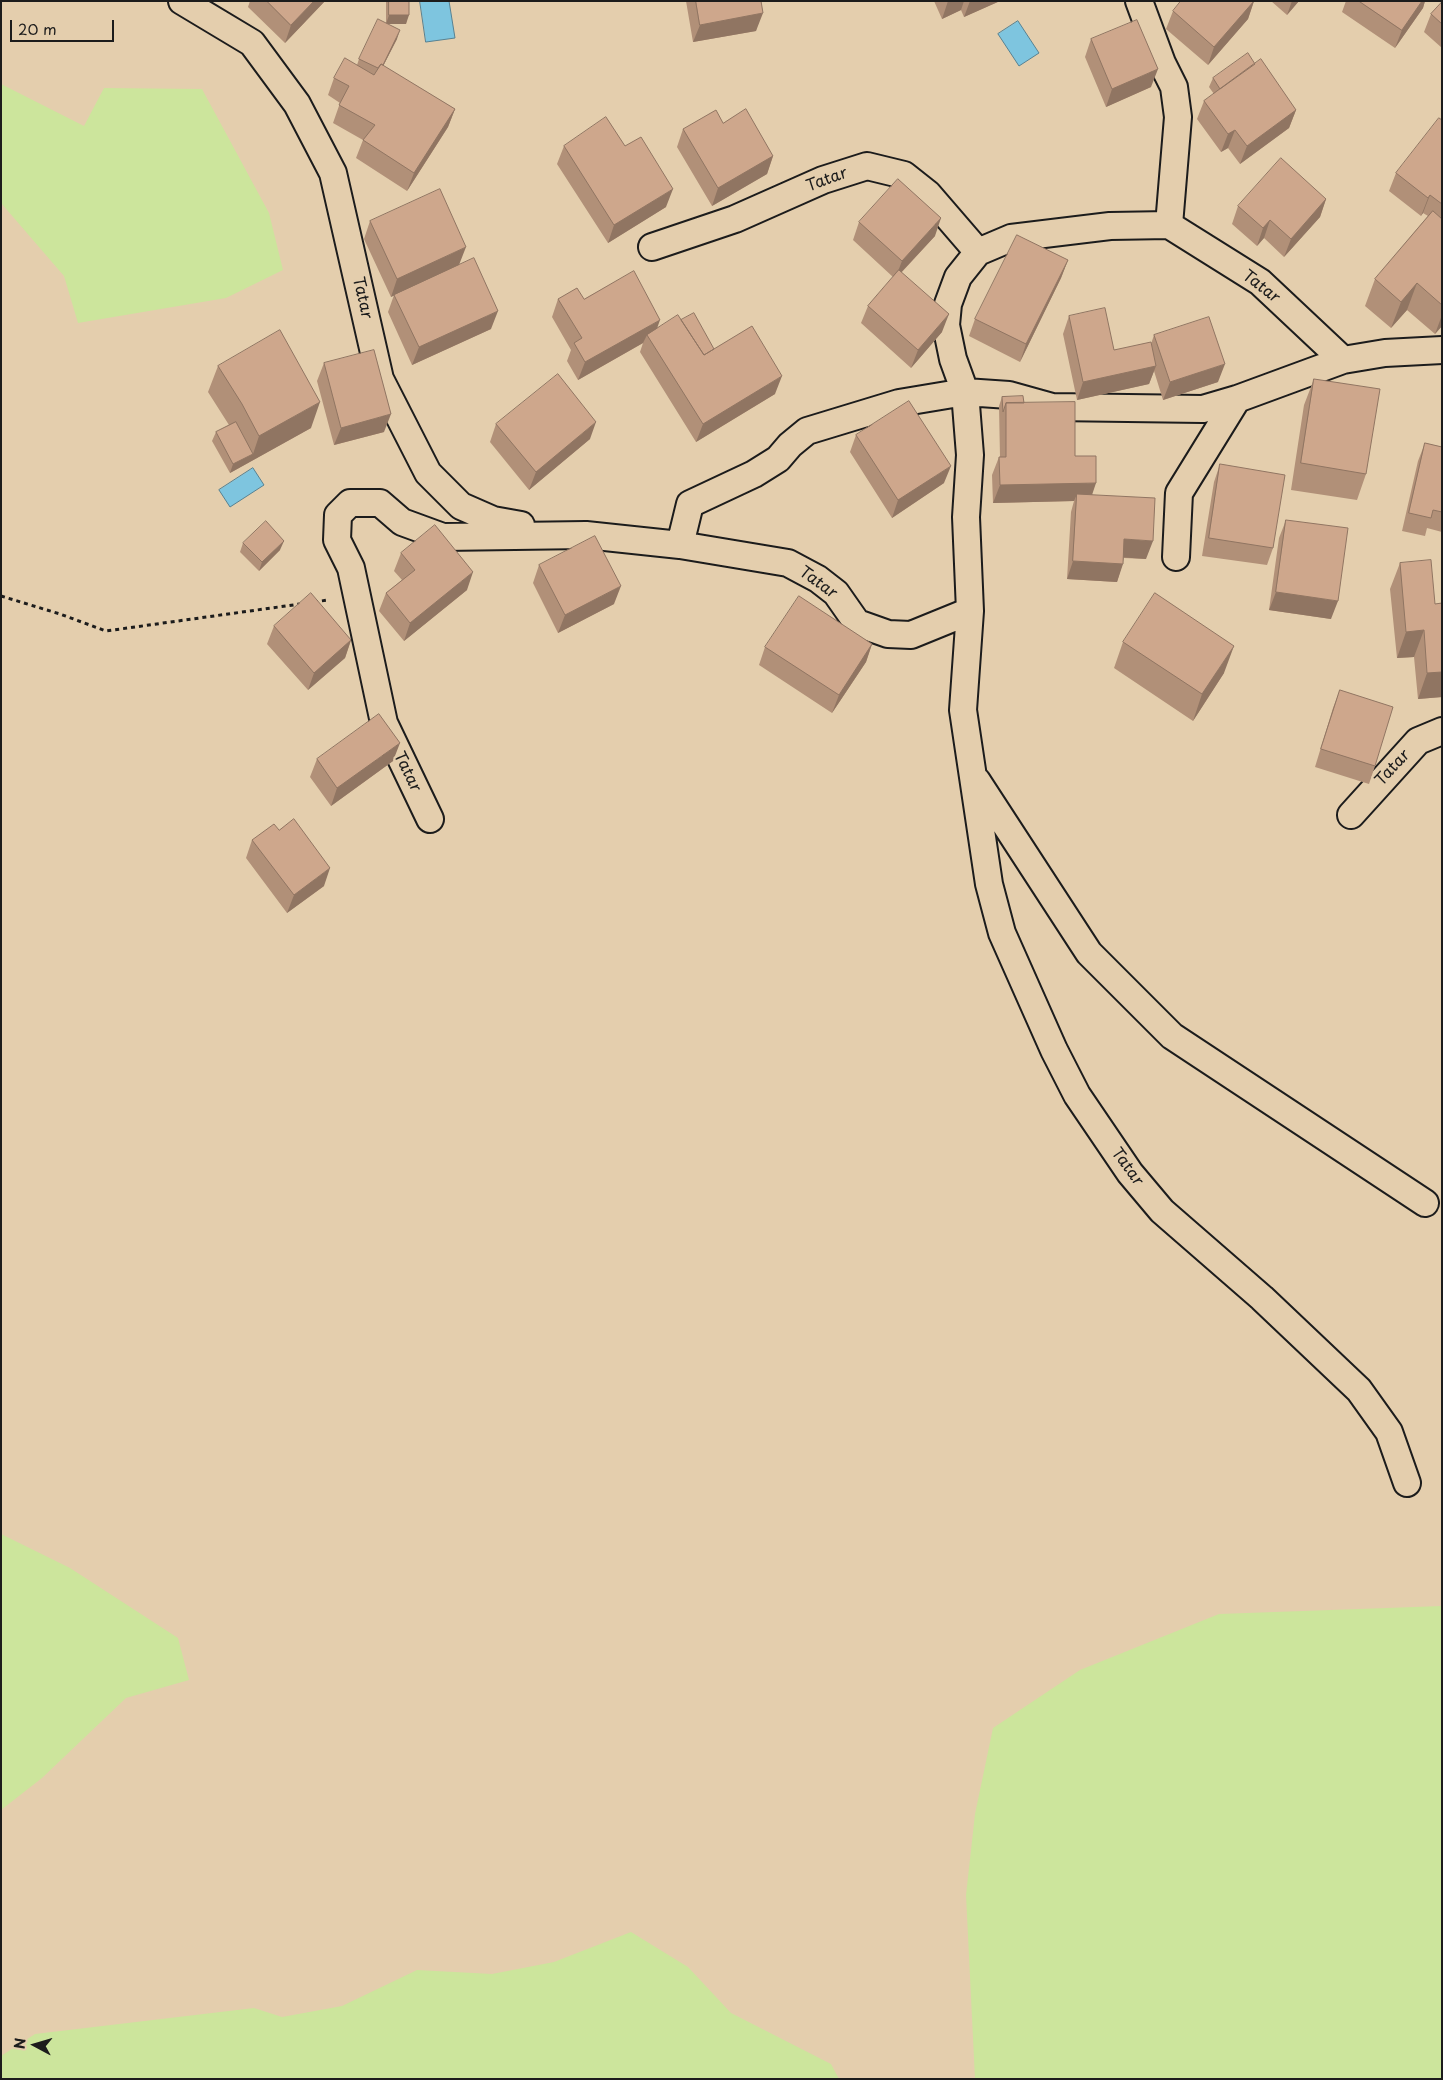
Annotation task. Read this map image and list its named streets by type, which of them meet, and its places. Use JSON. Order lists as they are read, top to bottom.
{
  "streets": {
    "street": ["Tatar"]
  },
  "scale_bar": "20 m",
  "north": "left"
}
